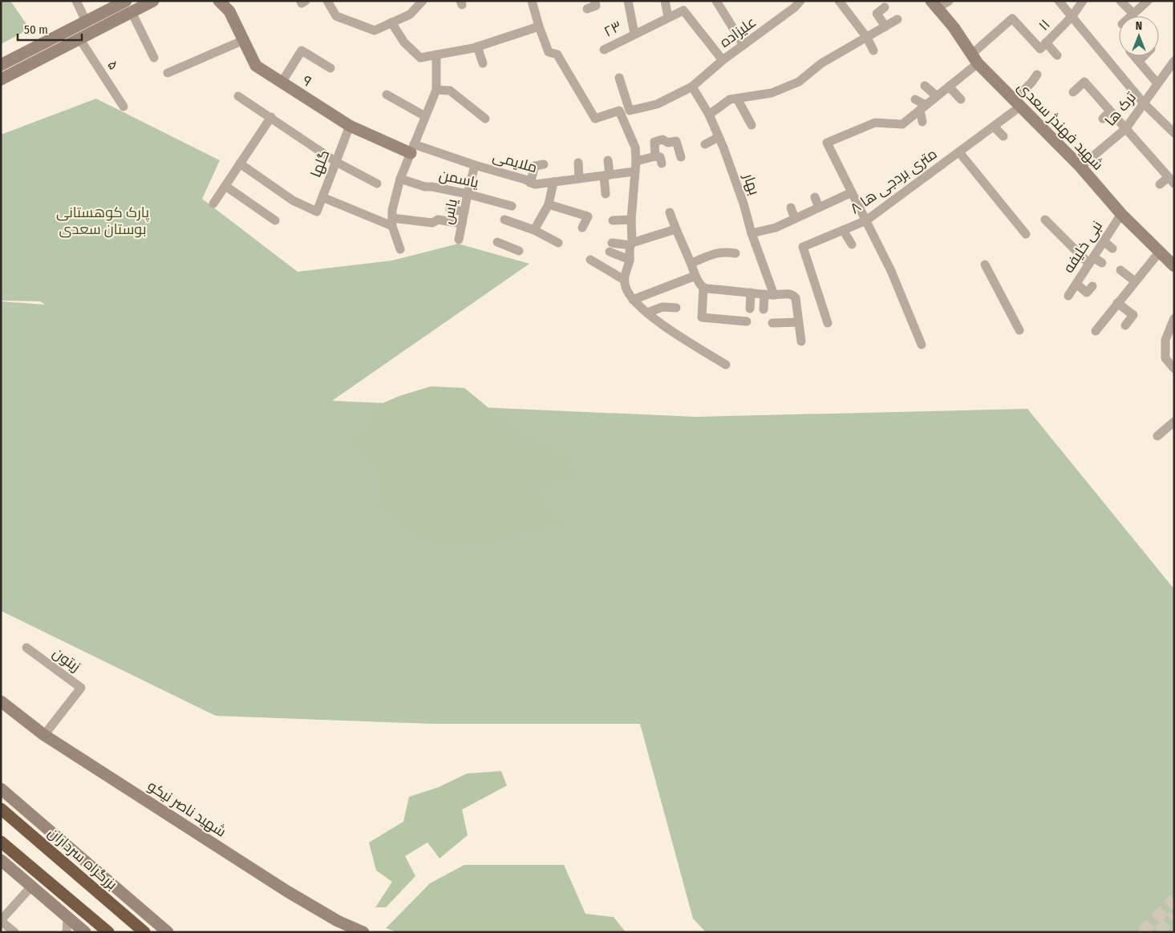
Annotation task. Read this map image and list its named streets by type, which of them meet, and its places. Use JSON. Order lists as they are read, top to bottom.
{
  "streets": {
    "highway": ["بزرگراه سرداران"],
    "street": [
      "۱۱",
      "۲۳",
      "علیزاده",
      "۵",
      "۹",
      "ترک ها",
      "شهید فهندژ سعدی",
      "ملایمی",
      "گلها",
      "یاسمن",
      "۸ متری بردجی ها",
      "بهار",
      "یاس",
      "نبی خلیفه",
      "زیتون",
      "شهید ناصر نیکو"
    ]
  },
  "crossings": [
    ["۲۳", "علیزاده"],
    ["علیزاده", "بهار"],
    ["۹", "ملایمی"],
    ["۹", "گلها"],
    ["ترک ها", "شهید فهندژ سعدی"],
    ["شهید فهندژ سعدی", "۸ متری بردجی ها"],
    ["شهید فهندژ سعدی", "نبی خلیفه"],
    ["ملایمی", "یاس"],
    ["یاسمن", "یاس"],
    ["زیتون", "شهید ناصر نیکو"]
  ],
  "parks": ["پارک کوهستانی بوستان سعدی"],
  "scale_bar": "50 m",
  "north": "top"
}
